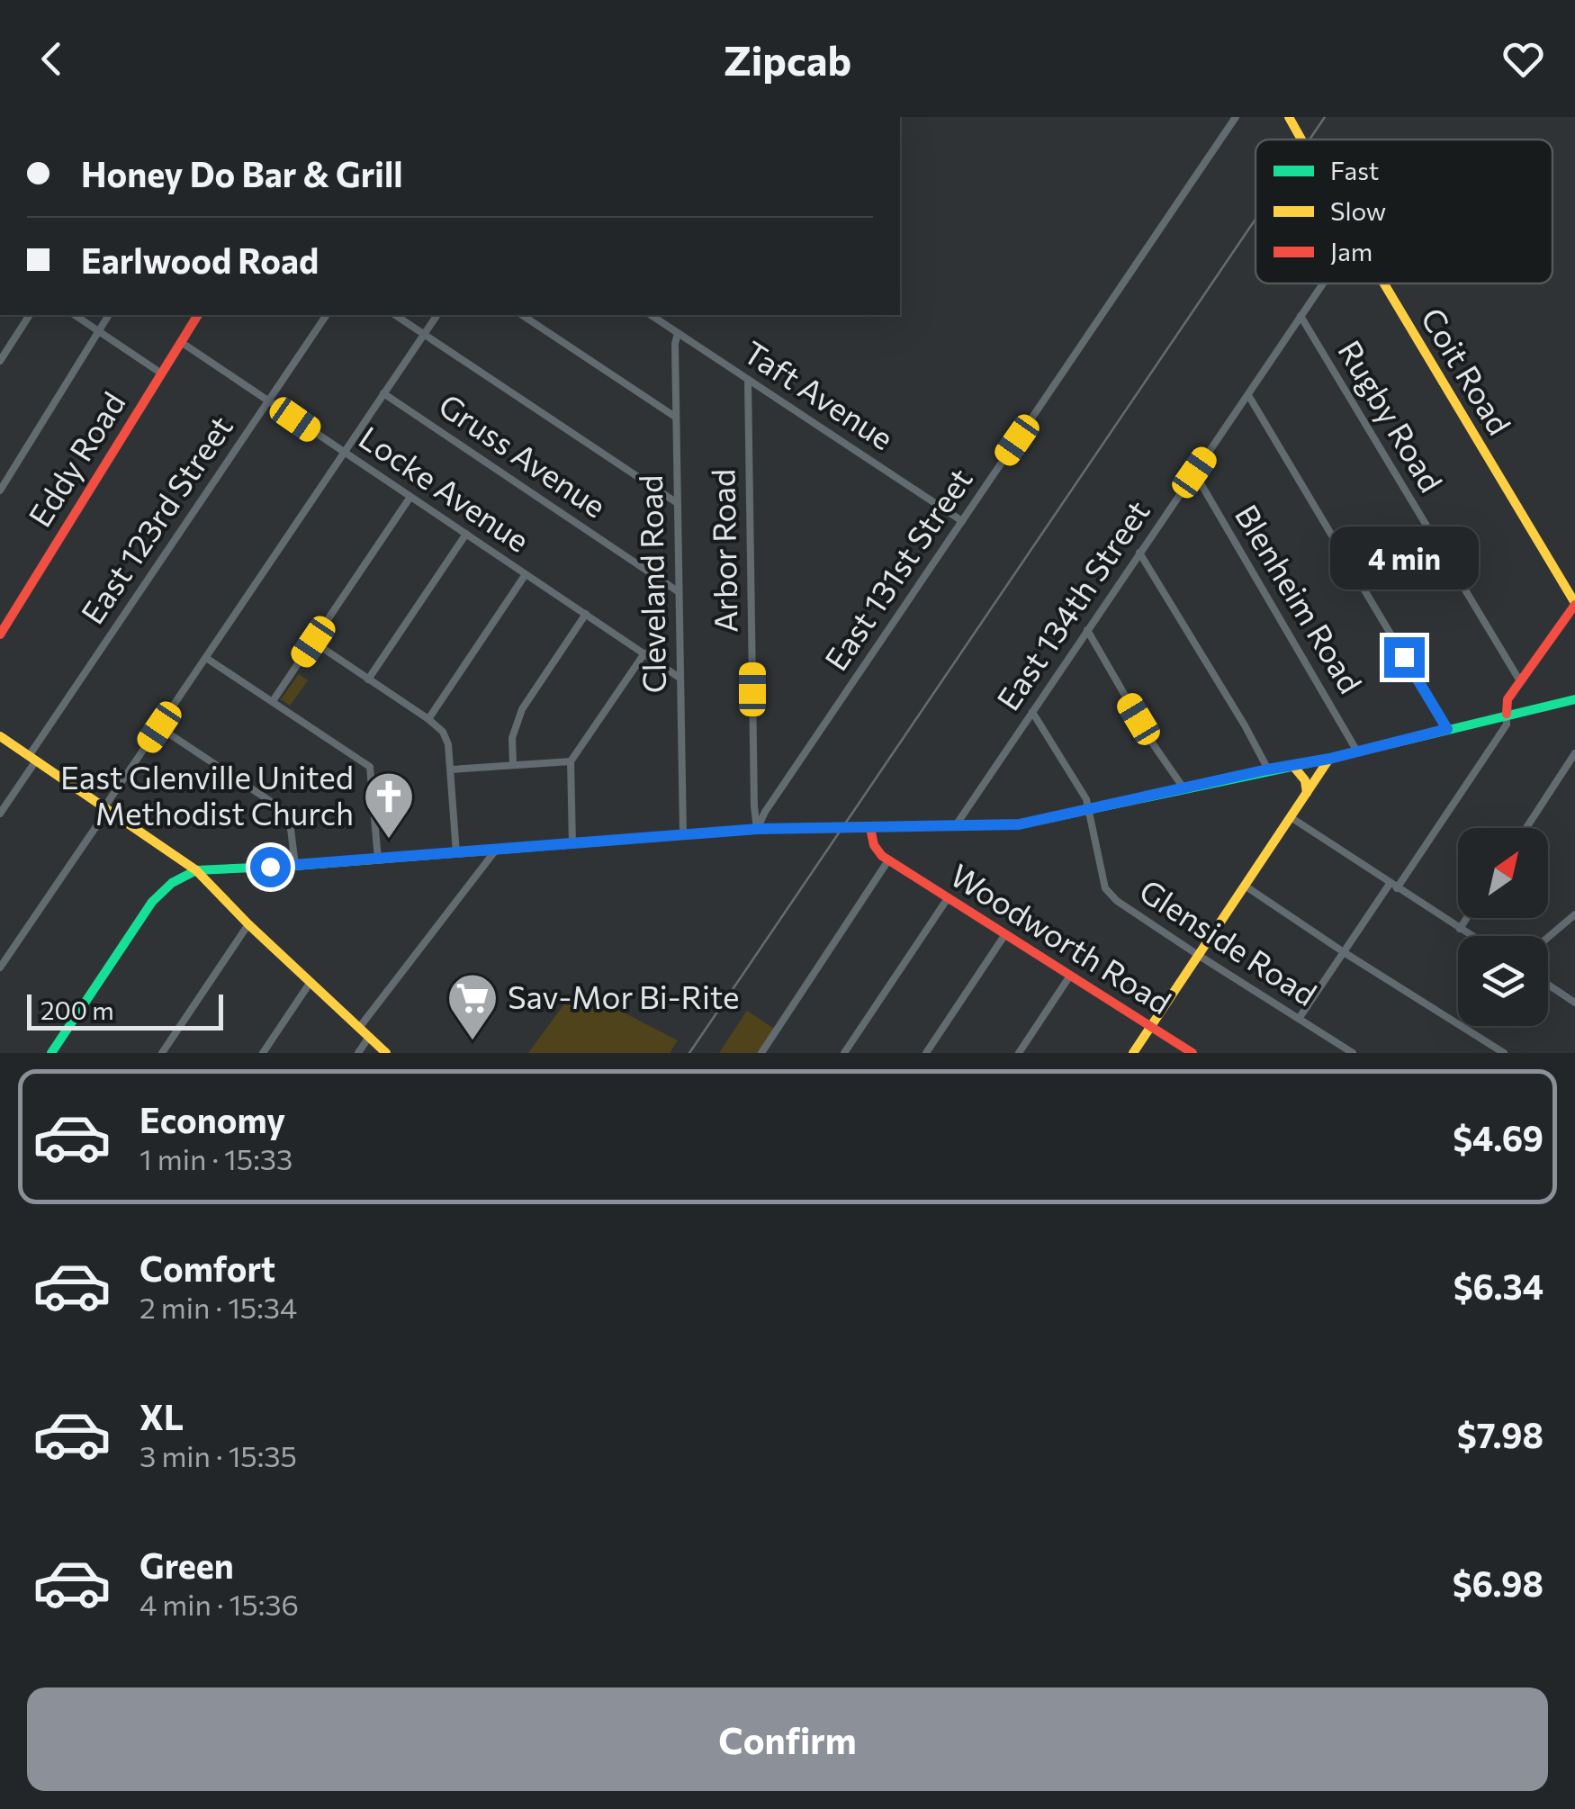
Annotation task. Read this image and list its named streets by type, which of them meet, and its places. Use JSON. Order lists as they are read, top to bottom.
{
  "streets": {
    "street": [
      "Coit Road",
      "Taft Avenue",
      "Rugby Road",
      "Gruss Avenue",
      "Eddy Road",
      "Locke Avenue",
      "East 123rd Street",
      "Arbor Road",
      "East 131st Street",
      "Cleveland Road",
      "Blenheim Road",
      "East 134th Street",
      "Woodworth Road",
      "Glenside Road"
    ]
  },
  "crossings": [
    ["Taft Avenue", "Arbor Road"],
    ["Taft Avenue", "East 131st Street"],
    ["Taft Avenue", "Cleveland Road"],
    ["Rugby Road", "East 134th Street"],
    ["Gruss Avenue", "Cleveland Road"],
    ["Eddy Road", "Locke Avenue"],
    ["Locke Avenue", "East 123rd Street"],
    ["Locke Avenue", "Cleveland Road"],
    ["Arbor Road", "East 131st Street"],
    ["Blenheim Road", "East 134th Street"],
    ["East 134th Street", "Glenside Road"]
  ],
  "places": {
    "church": ["East Glenville United Methodist Church"],
    "supermarket": ["Sav-Mor Bi-Rite"]
  },
  "legend": ["Fast", "Slow", "Jam"],
  "scale_bar": "200 m",
  "north": "top right",
  "page": {
    "header": "Zipcab",
    "banner": ["Honey Do Bar & Grill", "Earlwood Road"],
    "bubble": "4 min",
    "scale": "200 m",
    "list": [
      {
        "name": "Economy",
        "note": "1 min · 15:33",
        "value": "$4.69"
      },
      {
        "name": "Comfort",
        "note": "2 min · 15:34",
        "value": "$6.34"
      },
      {
        "name": "XL",
        "note": "3 min · 15:35",
        "value": "$7.98"
      },
      {
        "name": "Green",
        "note": "4 min · 15:36",
        "value": "$6.98"
      }
    ],
    "buttons": "Confirm"
  }
}
